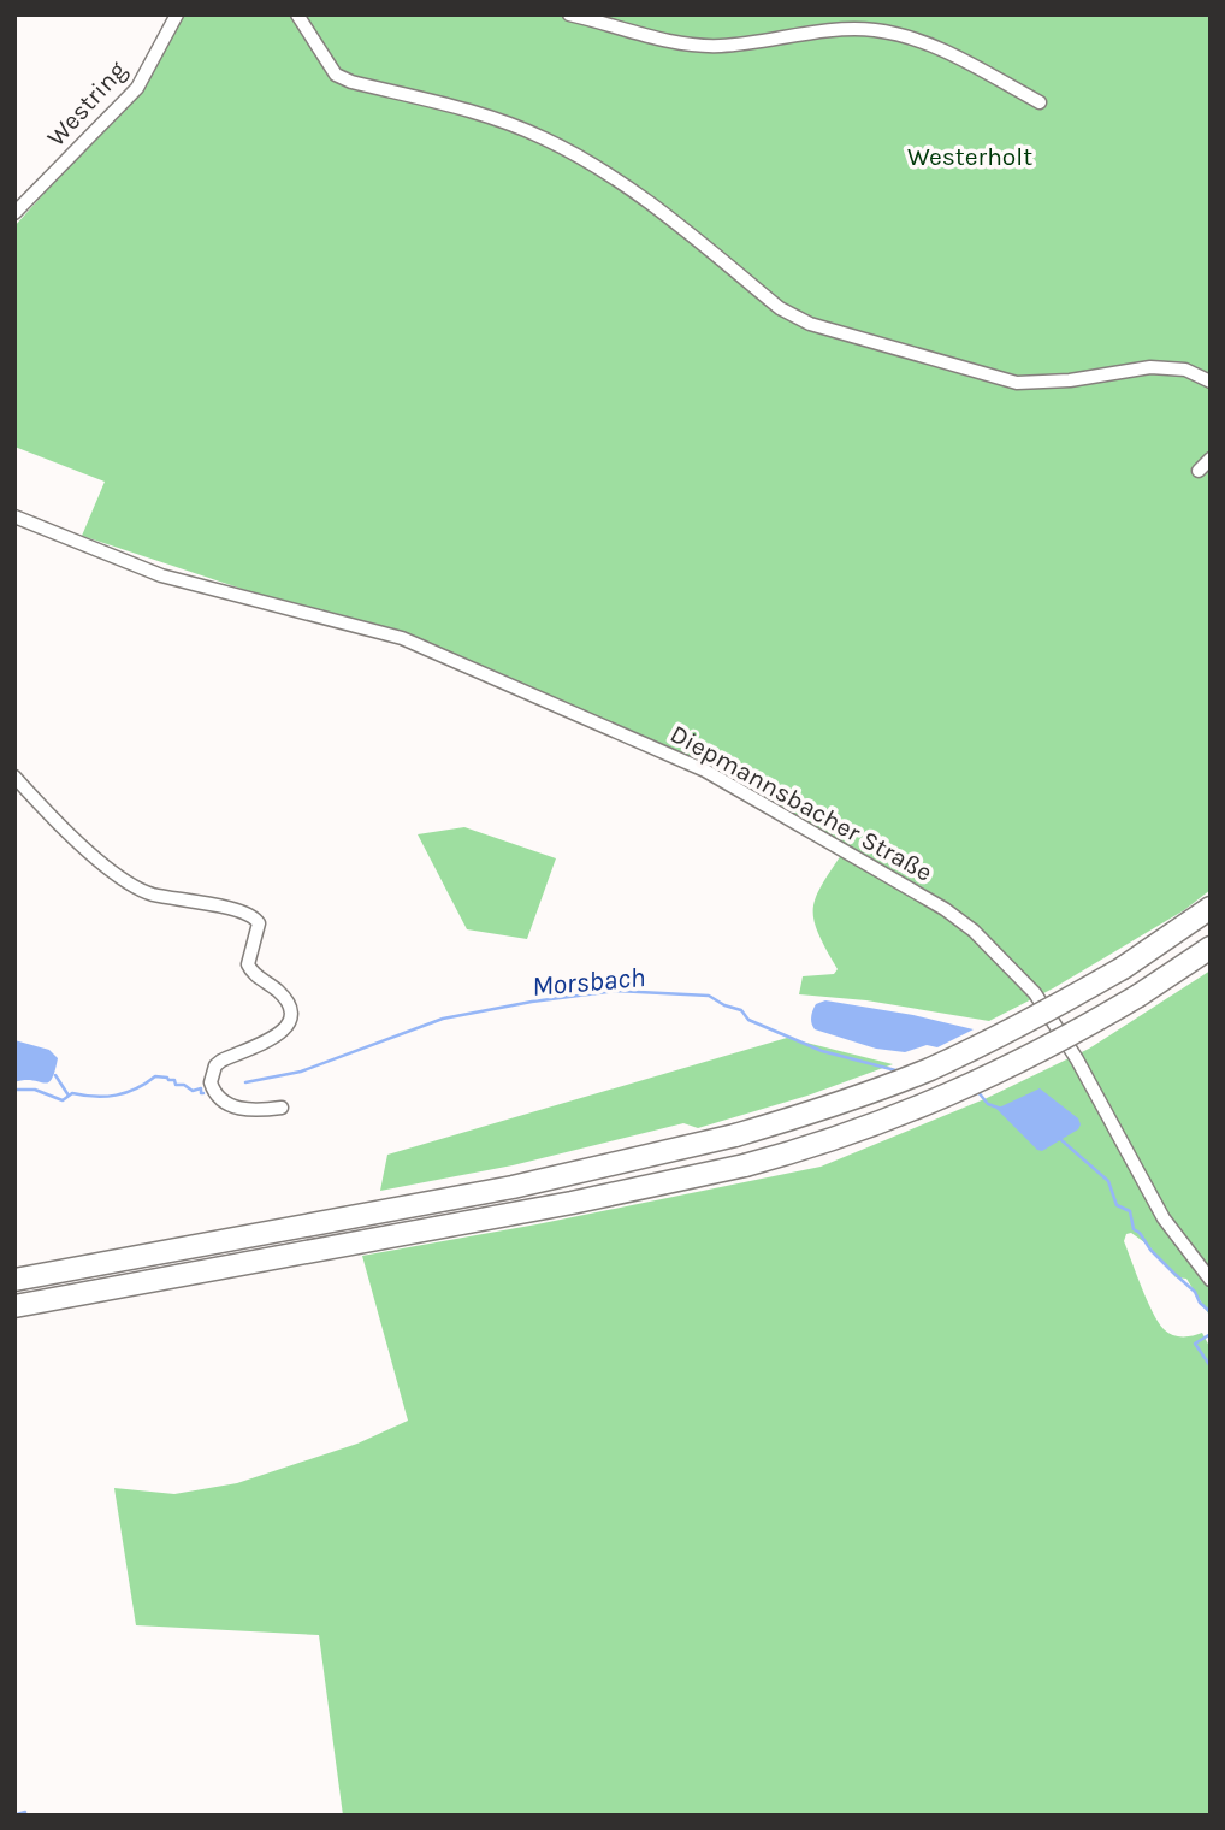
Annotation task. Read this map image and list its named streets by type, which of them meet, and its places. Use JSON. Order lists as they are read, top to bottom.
{
  "streets": {
    "street": ["Westring", "Diepmannsbacher Straße"]
  },
  "water": ["Morsbach"],
  "parks": ["Westerholt"]
}
